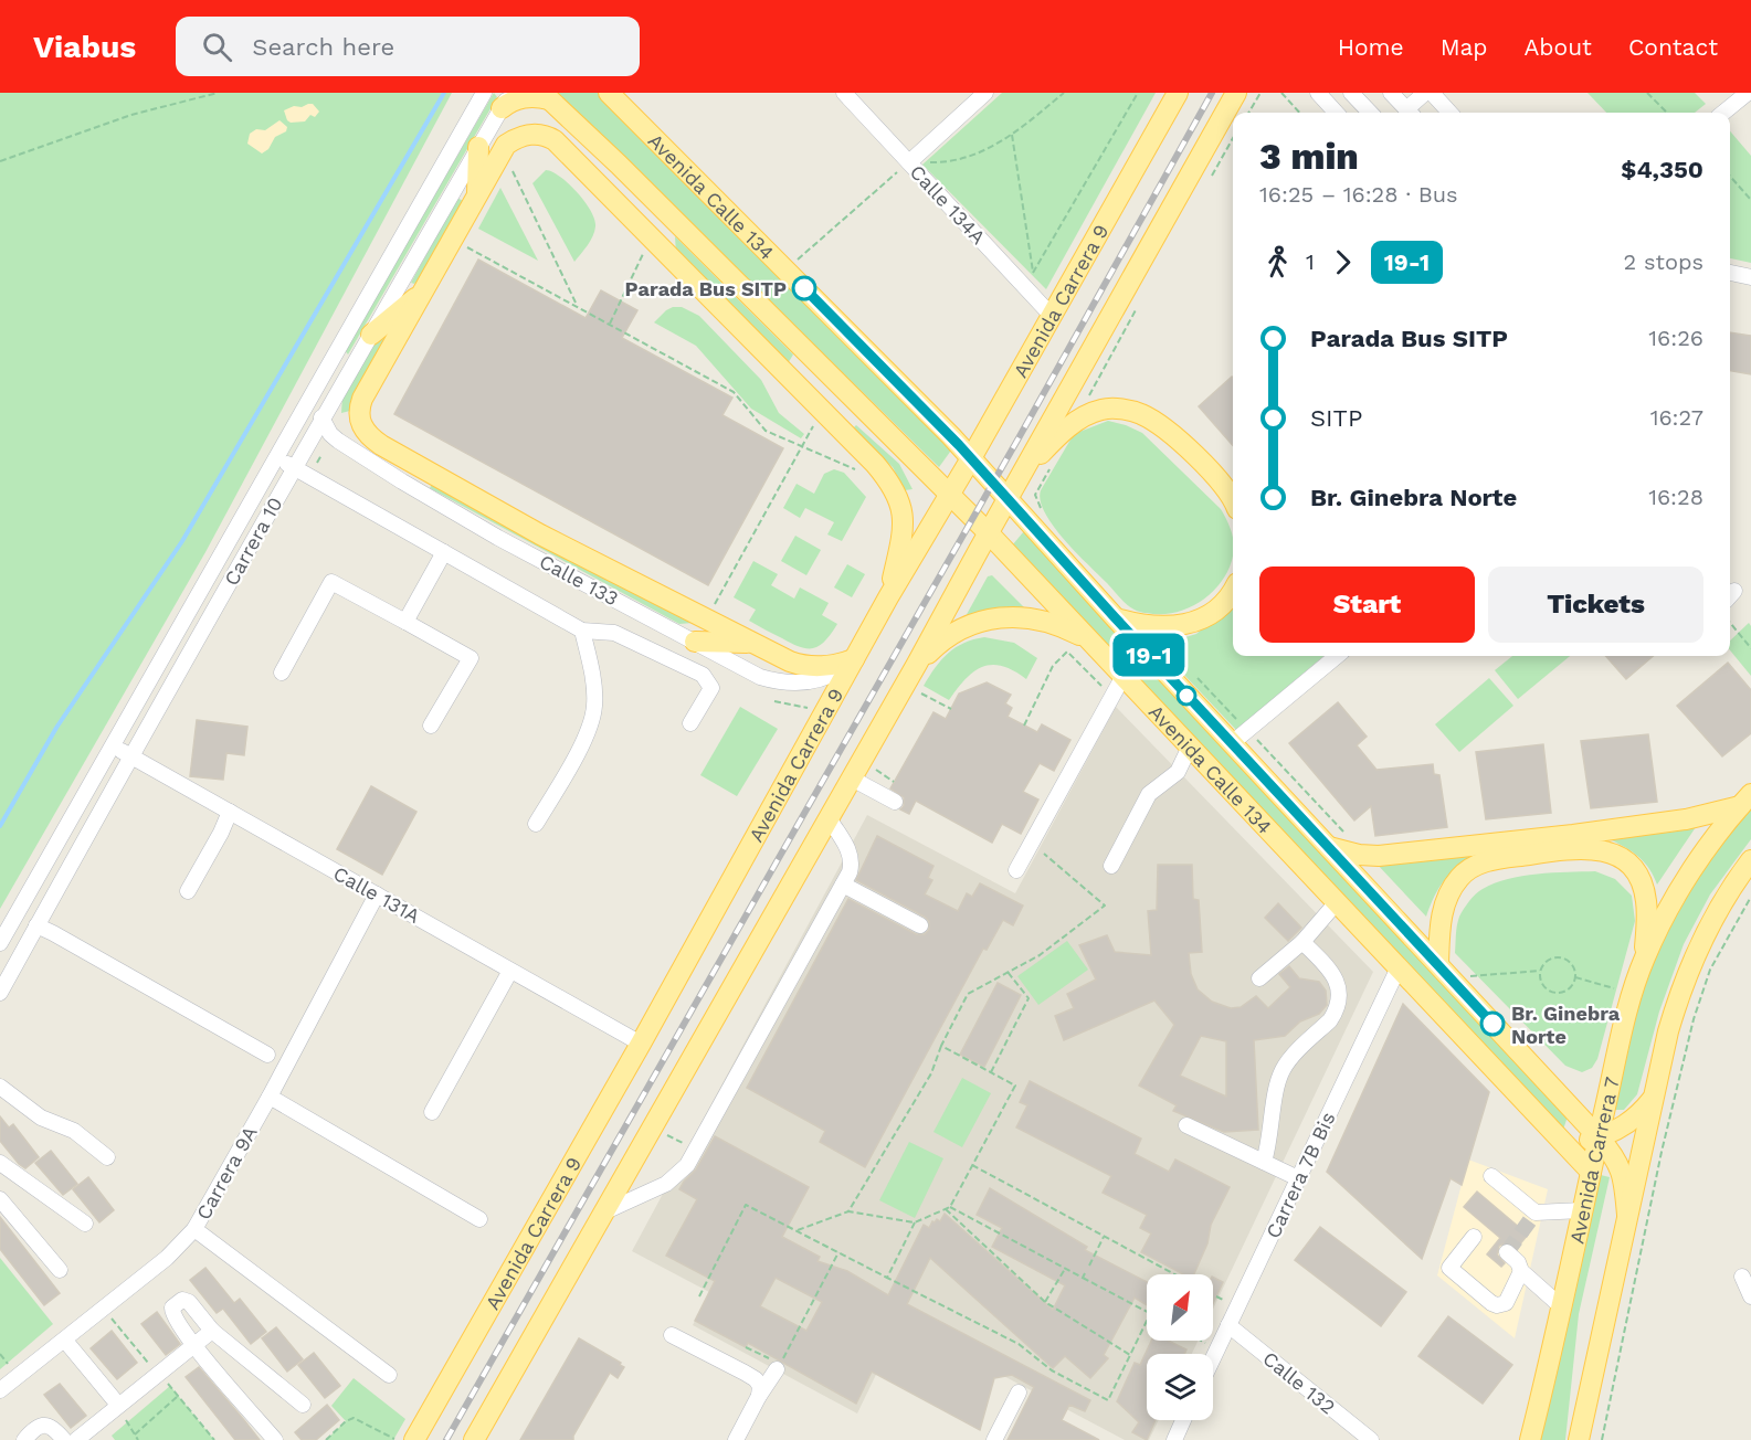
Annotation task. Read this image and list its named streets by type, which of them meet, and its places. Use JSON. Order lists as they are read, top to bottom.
{
  "streets": {
    "main road": ["Avenida Calle 134", "Avenida Carrera 9", "Avenida Carrera 7"],
    "street": [
      "Calle 134A",
      "Carrera 10",
      "Calle 133",
      "Calle 131A",
      "Carrera 9A",
      "Carrera 7B Bis",
      "Calle 132"
    ]
  },
  "crossings": [
    ["Avenida Calle 134", "Avenida Carrera 9"],
    ["Avenida Calle 134", "Avenida Carrera 7"],
    ["Avenida Calle 134", "Carrera 7B Bis"],
    ["Calle 134A", "Avenida Carrera 9"],
    ["Avenida Carrera 9", "Calle 133"],
    ["Avenida Carrera 9", "Calle 131A"],
    ["Carrera 10", "Calle 133"],
    ["Carrera 10", "Calle 131A"],
    ["Calle 131A", "Carrera 9A"],
    ["Carrera 7B Bis", "Calle 132"]
  ],
  "places": ["Parada Bus SITP", "Br. Ginebra Norte"],
  "lines": ["bus line 19-1"],
  "north": "top right",
  "page": {
    "header": "Viabus",
    "search": "Search here",
    "nav": [
      "Home",
      "Map",
      "About",
      "Contact"
    ],
    "on_map": "19-1",
    "heading": ["3 min", "16:25 – 16:28 · Bus", "$4,350"],
    "legs": ["1", "19-1", "2 stops"],
    "list": [
      {
        "name": "Parada Bus SITP",
        "value": "16:26"
      },
      {
        "name": "SITP",
        "value": "16:27"
      },
      {
        "name": "Br. Ginebra Norte",
        "value": "16:28"
      }
    ],
    "buttons": ["Start", "Tickets"]
  }
}
